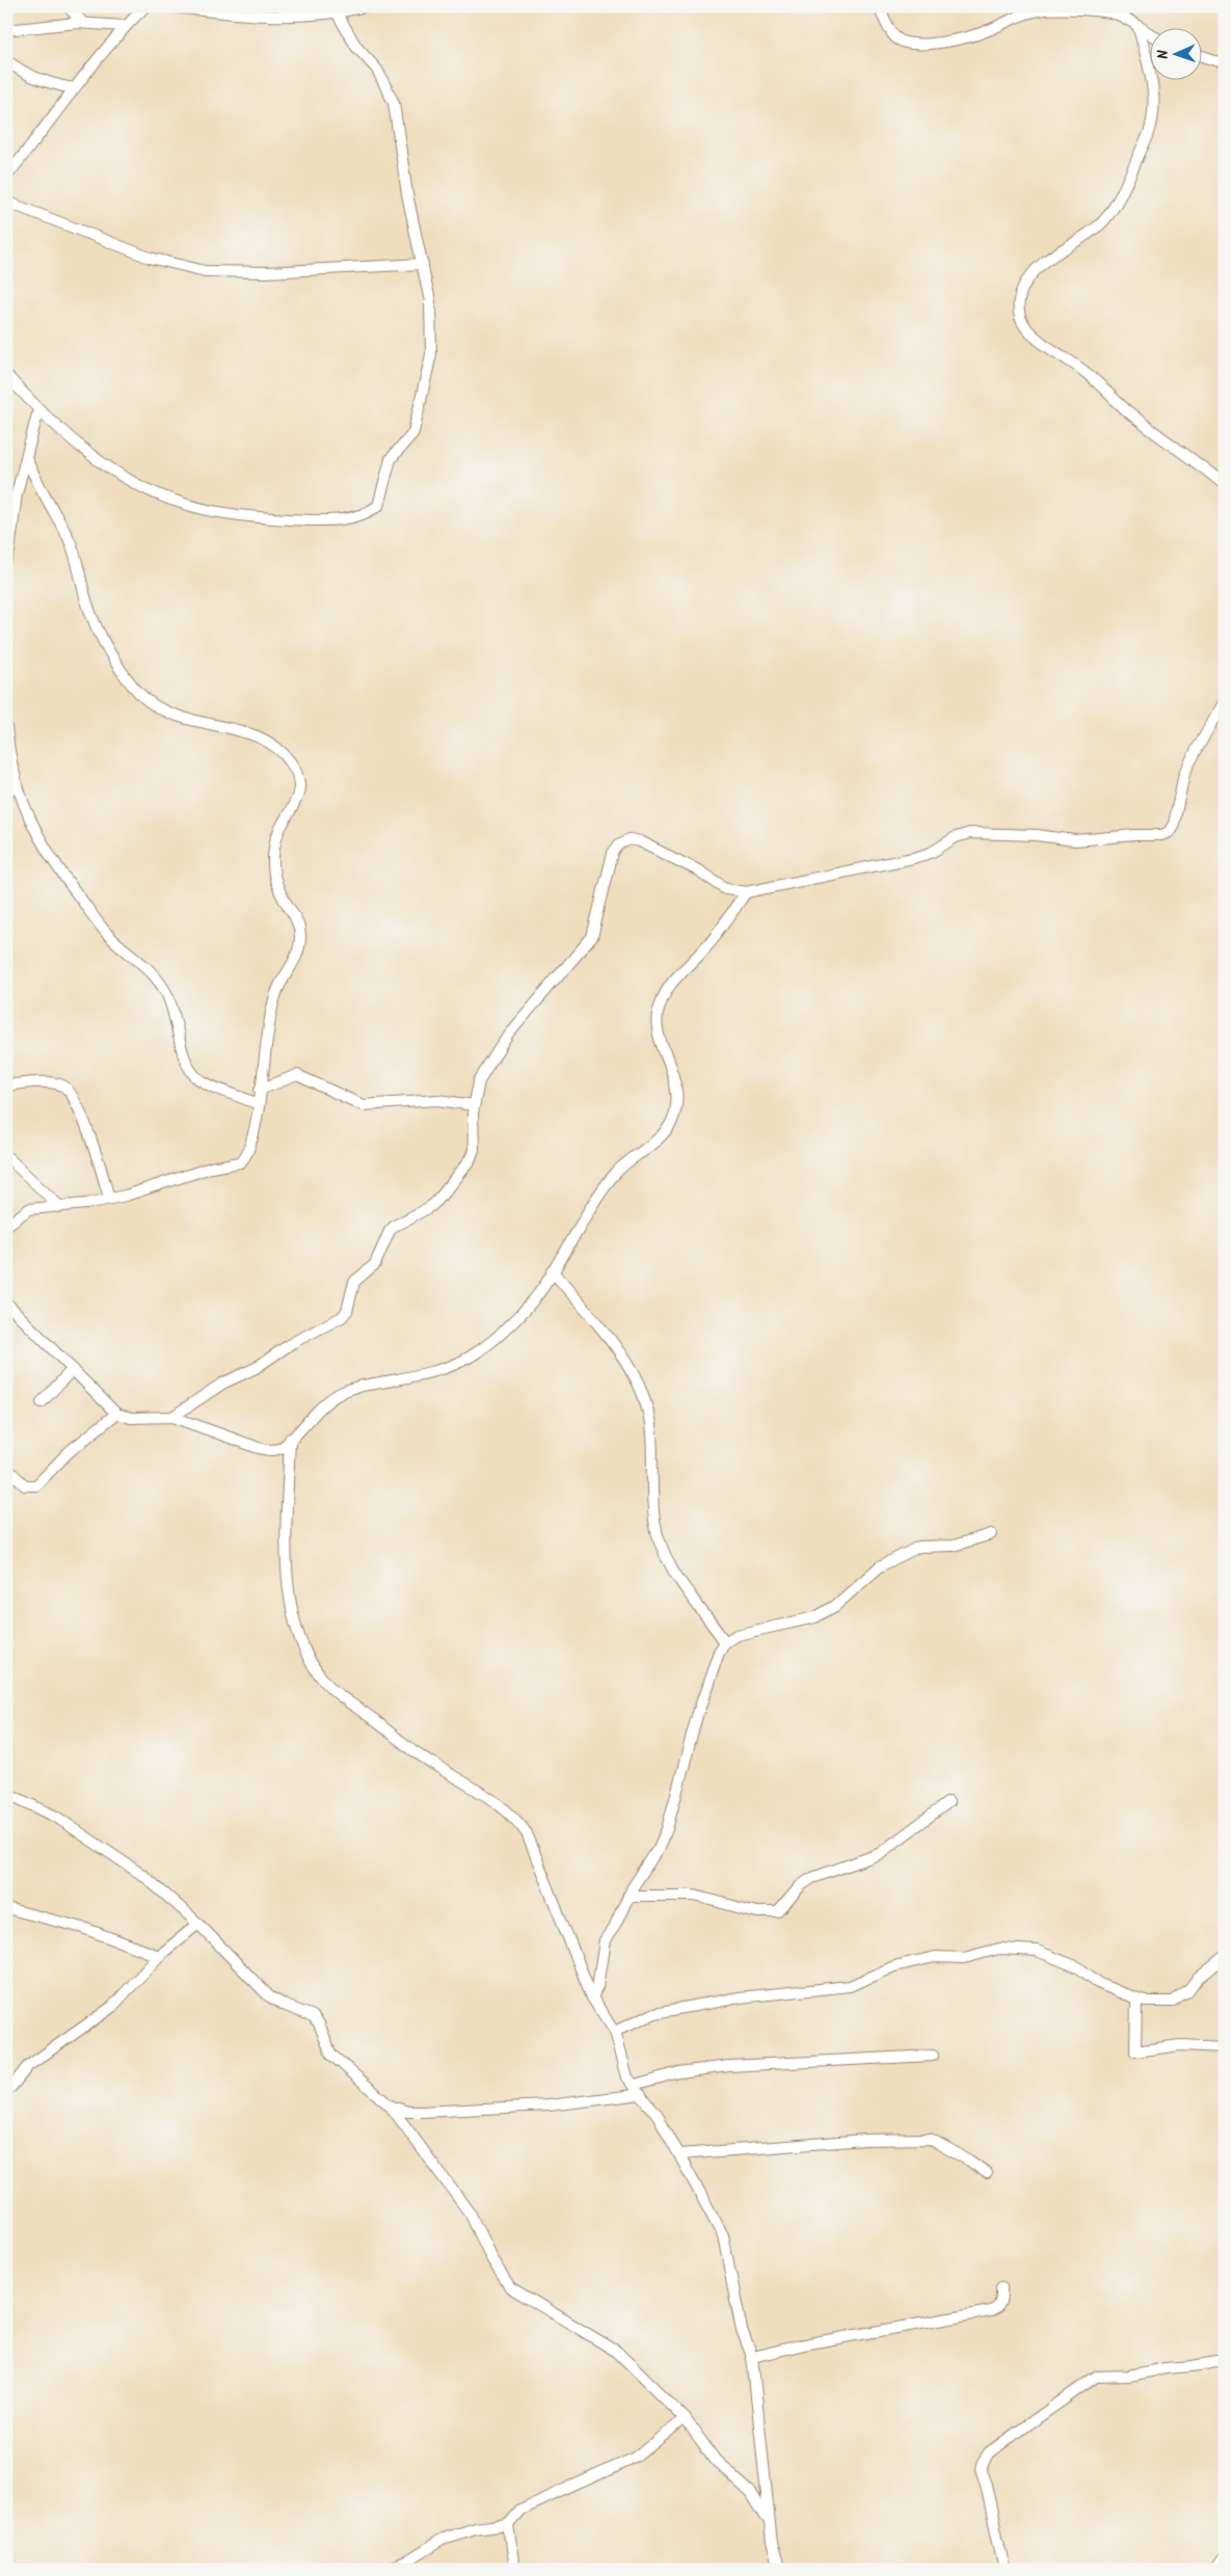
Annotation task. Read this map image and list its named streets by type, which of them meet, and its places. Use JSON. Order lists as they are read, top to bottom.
{
  "north": "left"
}
